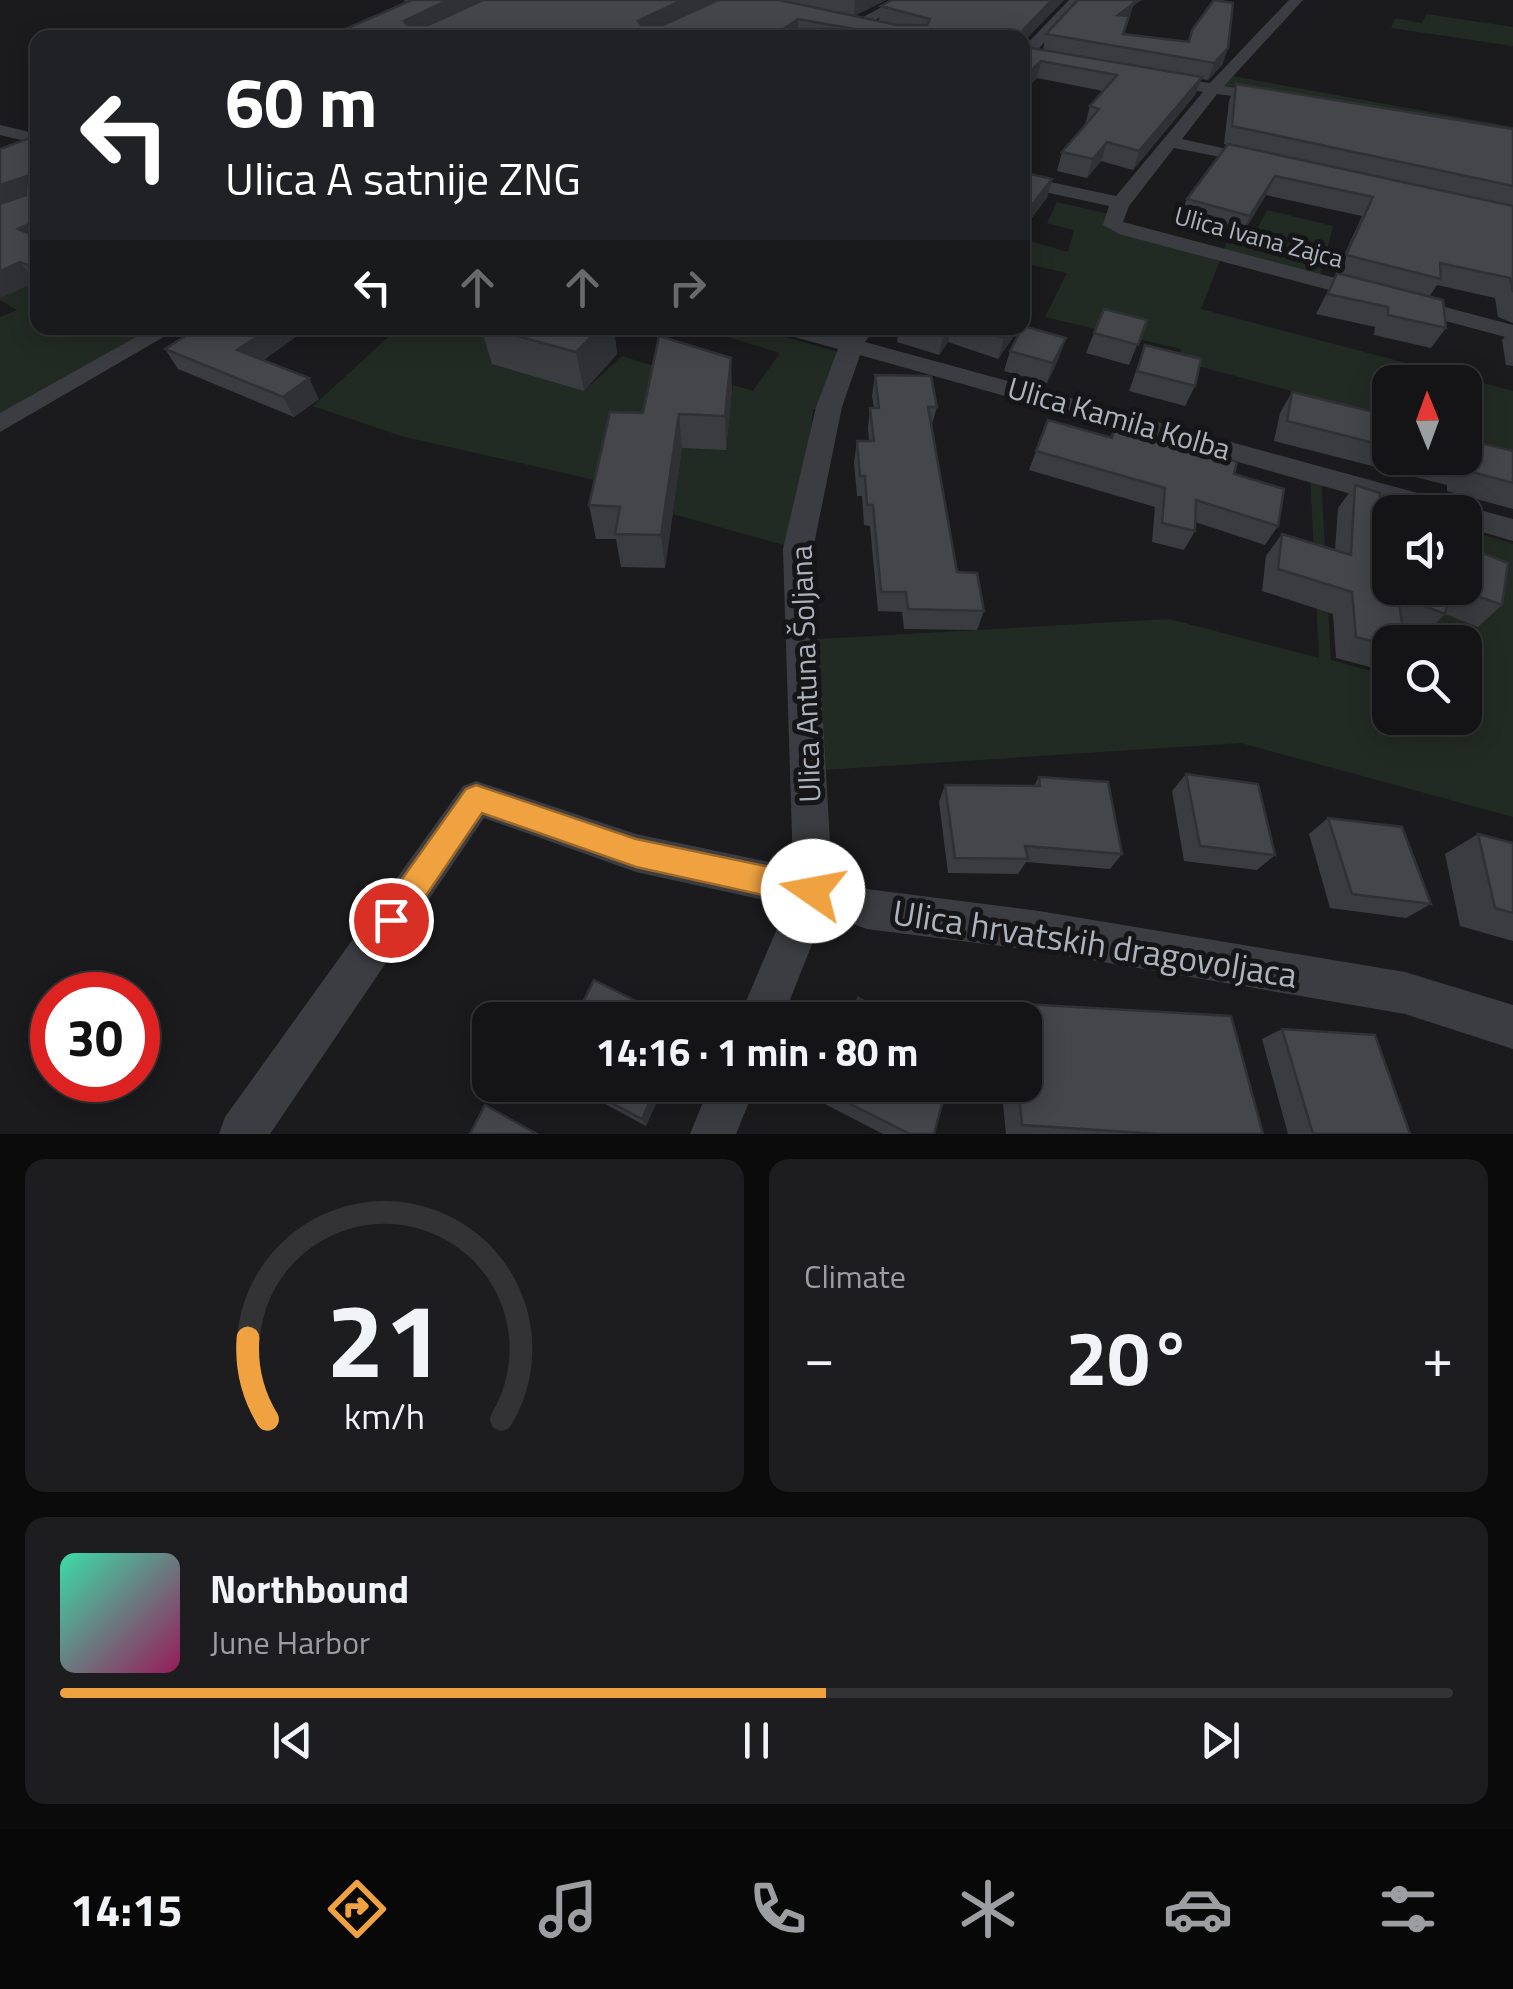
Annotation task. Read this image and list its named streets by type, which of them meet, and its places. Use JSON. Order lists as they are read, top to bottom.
{
  "streets": {
    "street": [
      "Ulica Ivana Zajca",
      "Ulica Kamila Kolba",
      "Ulica Antuna Šoljana",
      "Ulica hrvatskih dragovoljaca"
    ]
  },
  "crossings": [
    ["Ulica Kamila Kolba", "Ulica Antuna Šoljana"],
    ["Ulica Antuna Šoljana", "Ulica hrvatskih dragovoljaca"]
  ],
  "north": "top",
  "page": {
    "turn": ["60 m", "Ulica A satnije ZNG"],
    "limit": "30",
    "trip": "14:16 · 1 min · 80 m",
    "tile": "Climate",
    "heat": ["−", "20°", "+"],
    "song": ["Northbound", "June Harbor"],
    "tabs": "14:15",
    "gauge": ["21", "km/h"]
  }
}
